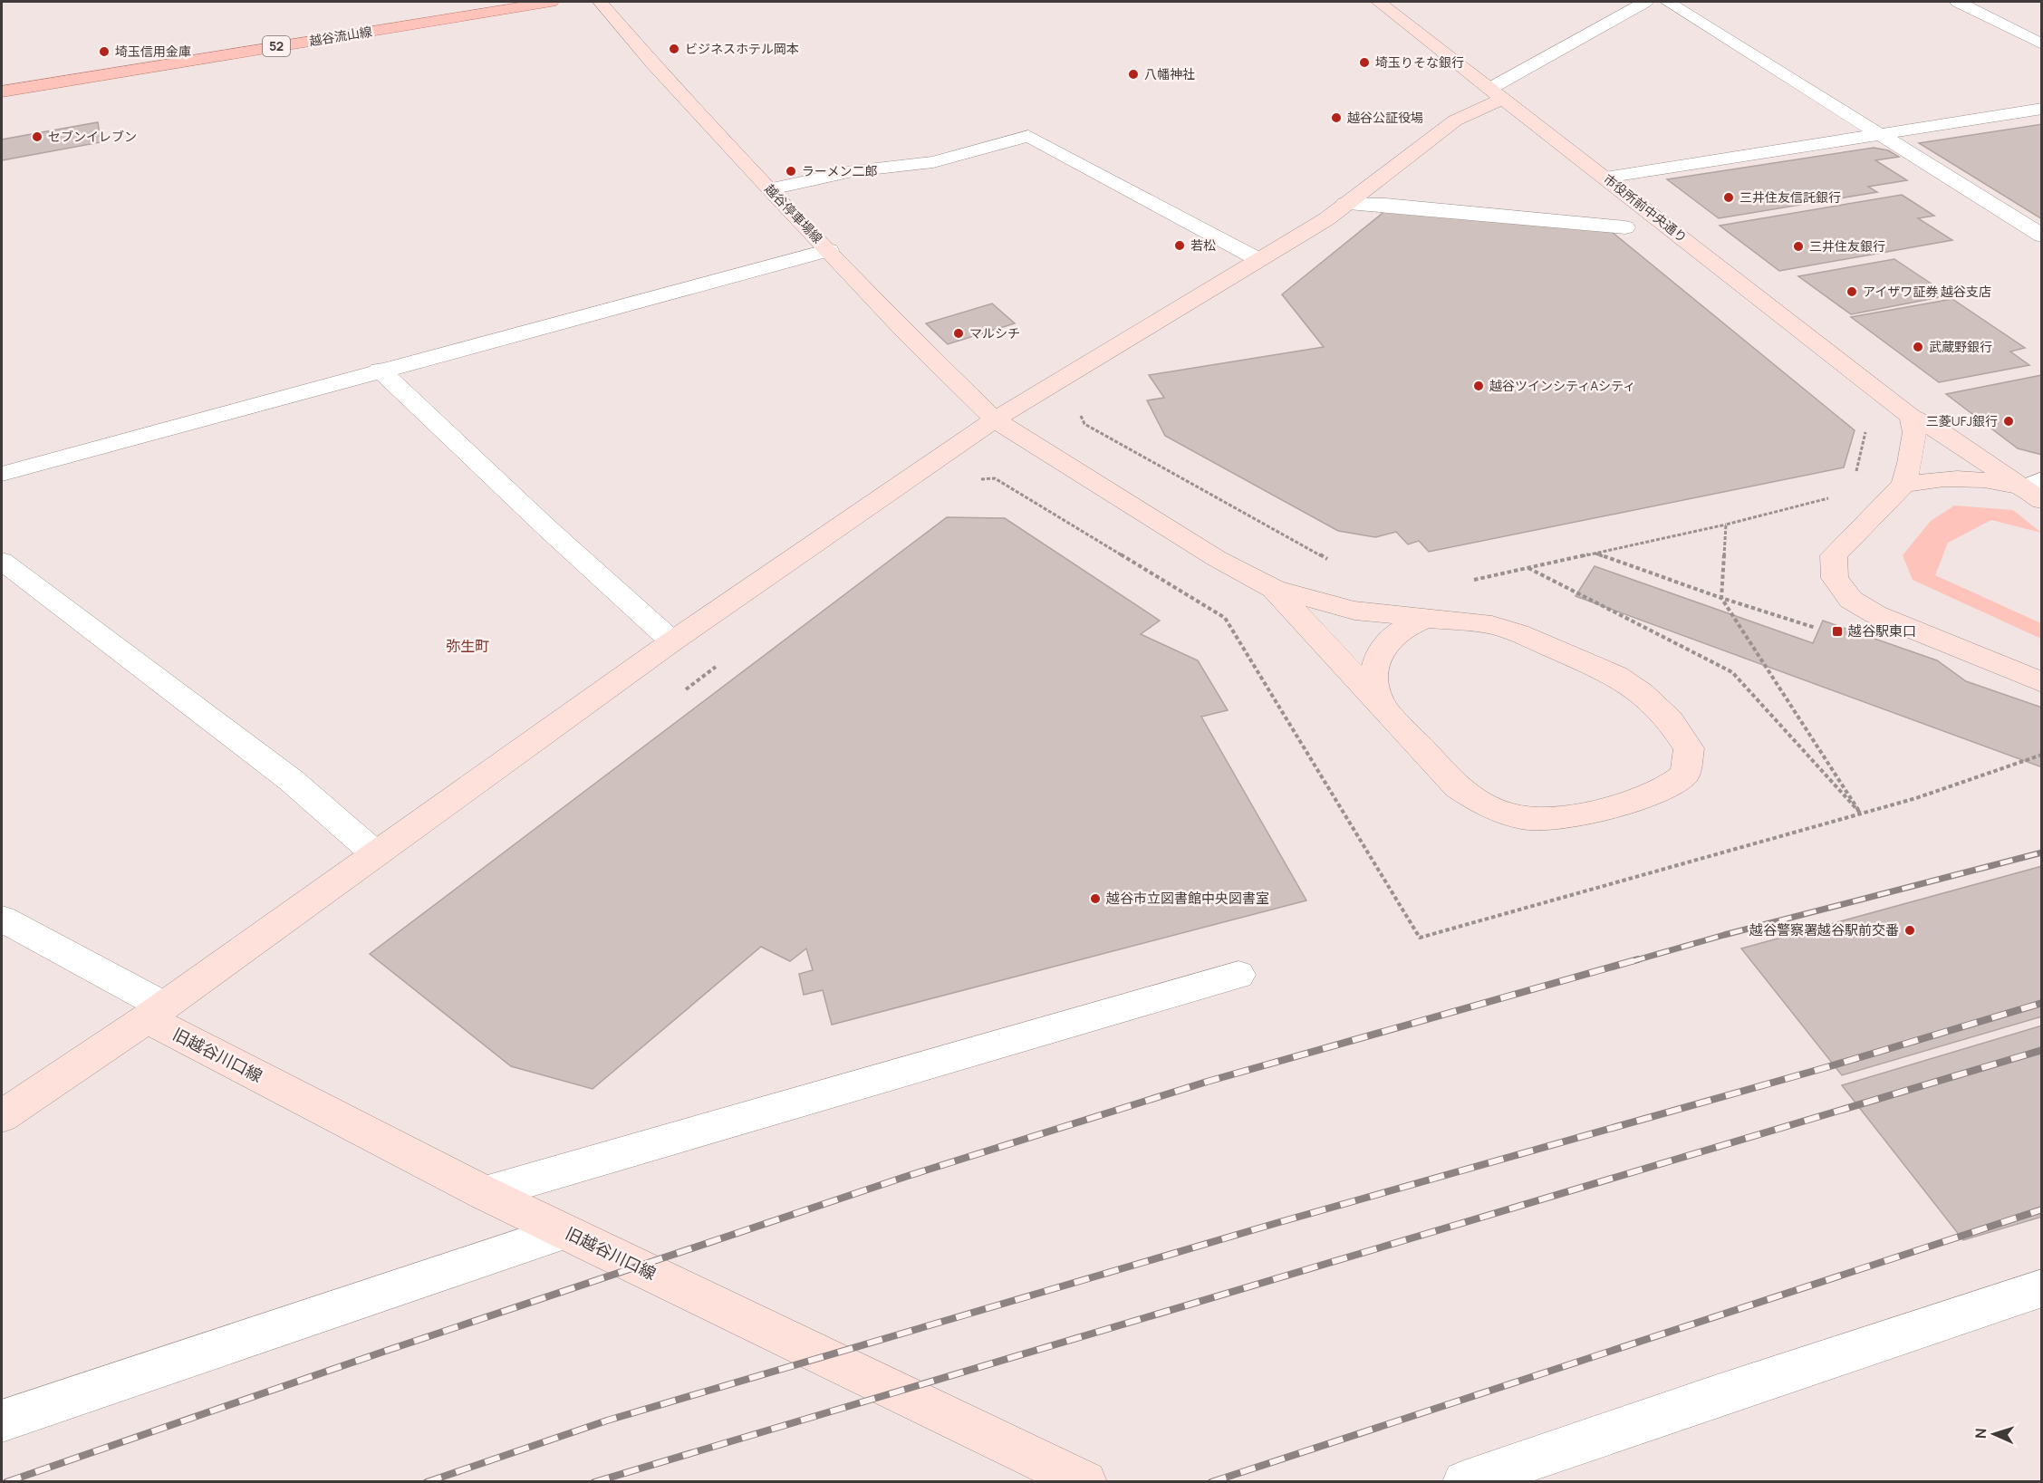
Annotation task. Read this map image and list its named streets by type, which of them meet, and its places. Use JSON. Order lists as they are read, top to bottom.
{
  "streets": {
    "main road": ["越谷流山線", "52"],
    "street": ["市役所前中央通り", "越谷停車場線", "旧越谷川口線"]
  },
  "districts": ["弥生町"],
  "places": {
    "other": [
      "ビジネスホテル岡本",
      "埼玉信用金庫",
      "埼玉りそな銀行",
      "八幡神社",
      "越谷公証役場",
      "セブンイレブン",
      "ラーメン二郎",
      "三井住友信託銀行",
      "若松",
      "三井住友銀行",
      "アイザワ証券 越谷支店",
      "マルシチ",
      "武蔵野銀行",
      "越谷ツインシティAシティ",
      "三菱UFJ銀行",
      "越谷市立図書館中央図書室",
      "越谷警察署越谷駅前交番"
    ],
    "transit": ["越谷駅東口"]
  },
  "north": "left"
}
